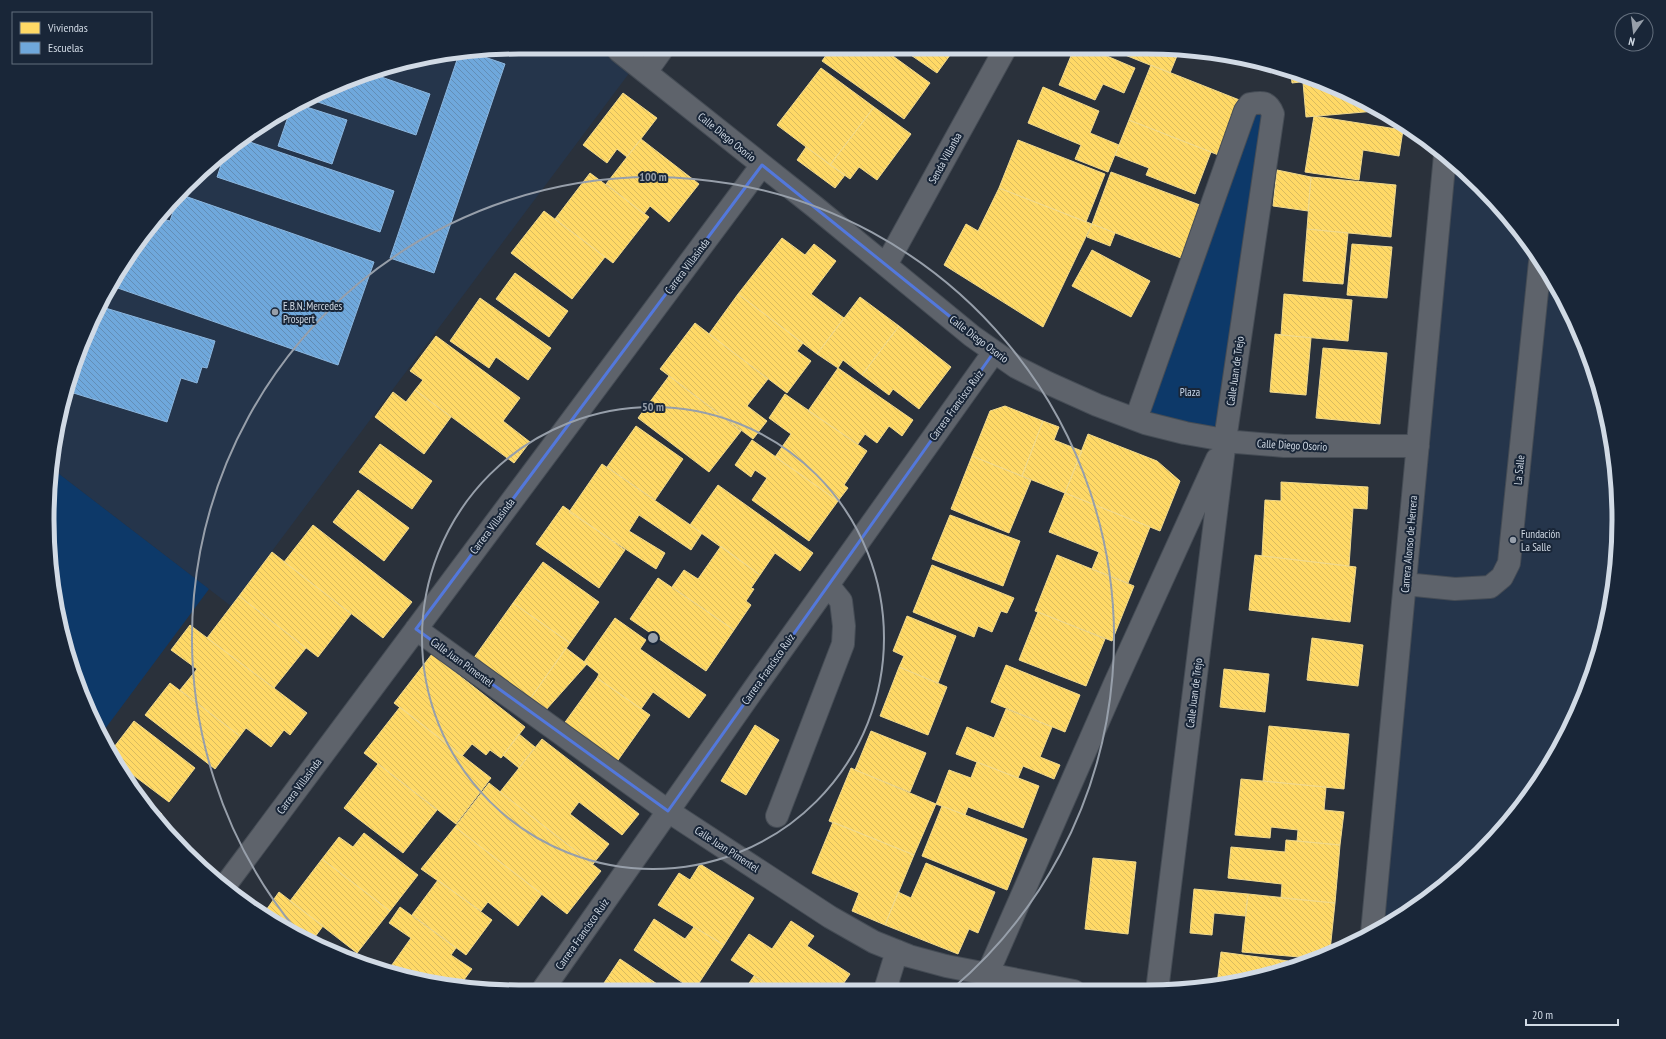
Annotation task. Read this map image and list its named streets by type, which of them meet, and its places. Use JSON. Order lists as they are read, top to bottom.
{
  "streets": {
    "street": [
      "Calle Diego Osorio",
      "Senda Villanba",
      "Carrera Villasinda",
      "Calle Juan de Trejo",
      "Carrera Francisco Ruiz",
      "La Salle",
      "Carrera Alonso de Herrera",
      "Calle Juan Pimentel"
    ]
  },
  "crossings": [
    ["Calle Diego Osorio", "Senda Villanba"],
    ["Calle Diego Osorio", "Carrera Villasinda"],
    ["Calle Diego Osorio", "Calle Juan de Trejo"],
    ["Calle Diego Osorio", "Carrera Francisco Ruiz"],
    ["Calle Diego Osorio", "Carrera Alonso de Herrera"],
    ["Carrera Villasinda", "Calle Juan Pimentel"],
    ["Carrera Francisco Ruiz", "Calle Juan Pimentel"],
    ["La Salle", "Carrera Alonso de Herrera"]
  ],
  "parks": ["Plaza"],
  "places": ["E.B.N. Mercedes Prospert", "Fundación La Salle"],
  "legend": ["Viviendas", "Escuelas"],
  "scale_bar": "20 m",
  "north": "bottom",
  "rings": ["100 m", "50 m"]
}
